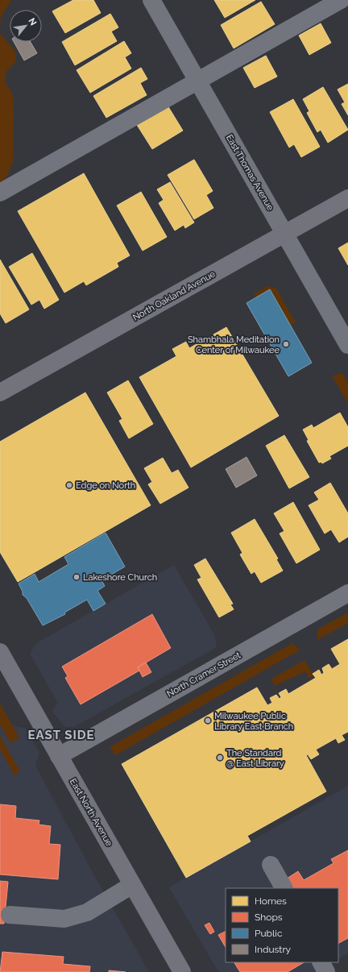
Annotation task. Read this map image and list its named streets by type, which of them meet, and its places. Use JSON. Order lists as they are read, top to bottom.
{
  "streets": {
    "main road": ["North Oakland Avenue", "East North Avenue"],
    "street": ["East Thomas Avenue", "North Cramer Street"]
  },
  "crossings": [
    ["East Thomas Avenue", "North Oakland Avenue"],
    ["North Cramer Street", "East North Avenue"]
  ],
  "districts": ["EAST SIDE"],
  "places": [
    "Shambhala Meditation Center of Milwaukee",
    "Edge on North",
    "Lakeshore Church",
    "Milwaukee Public Library East Branch",
    "The Standard @ East Library"
  ],
  "legend": [
    "Homes",
    "Shops",
    "Public",
    "Industry"
  ],
  "north": "top right"
}
